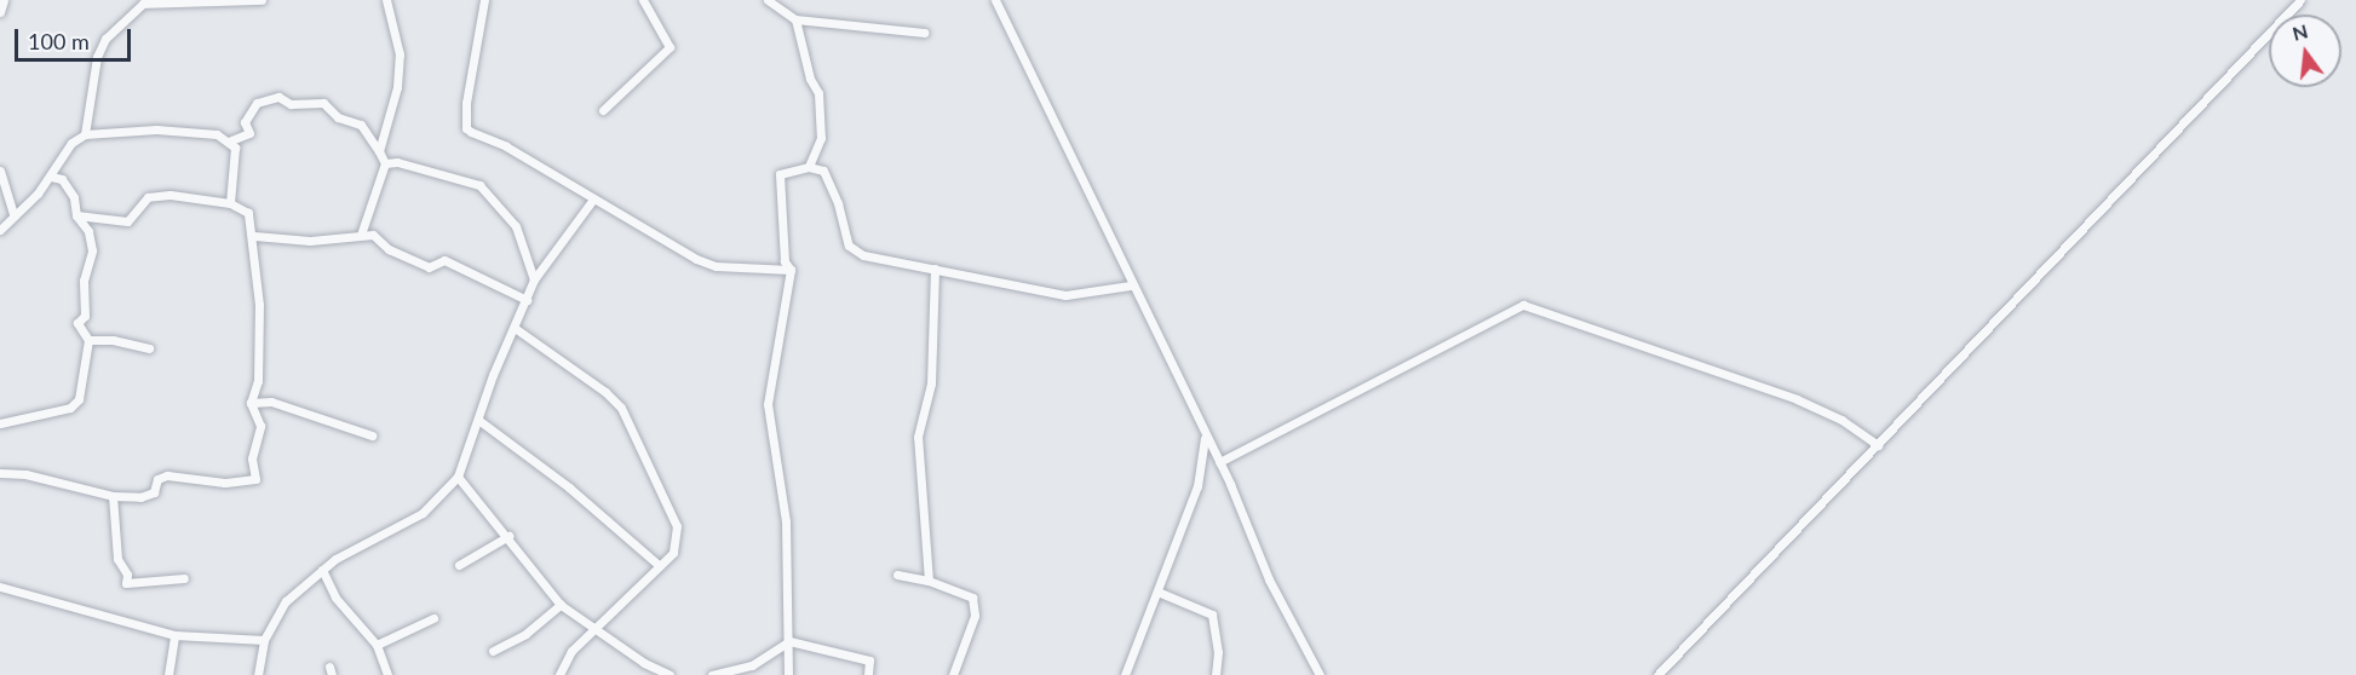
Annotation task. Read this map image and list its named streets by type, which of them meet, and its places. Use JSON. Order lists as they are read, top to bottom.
{
  "scale_bar": "100 m",
  "north": "top"
}
